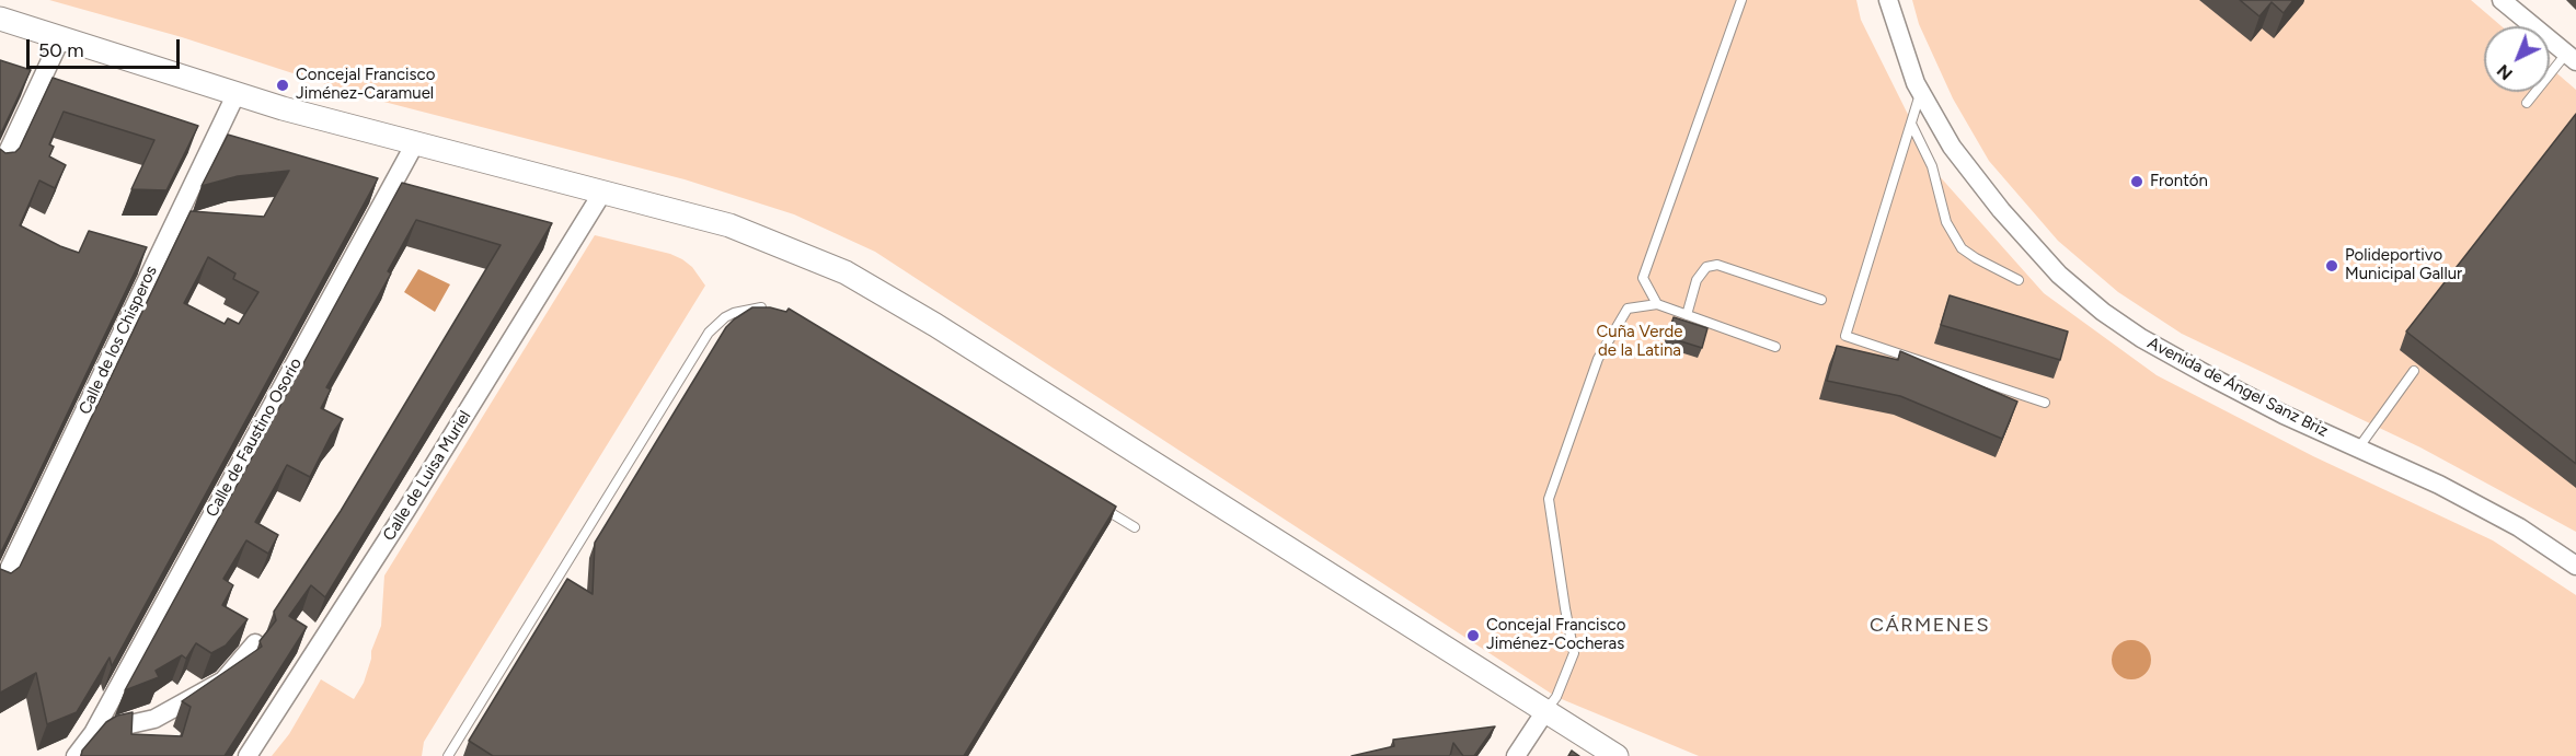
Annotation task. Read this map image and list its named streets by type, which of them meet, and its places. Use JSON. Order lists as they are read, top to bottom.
{
  "streets": {
    "street": [
      "Calle de los Chisperos",
      "Avenida de Ángel Sanz Briz",
      "Calle de Faustino Osorio",
      "Calle de Luisa Muriel"
    ]
  },
  "districts": ["CÁRMENES"],
  "parks": ["Cuña Verde de la Latina"],
  "places": [
    "Concejal Francisco Jiménez-Caramuel",
    "Frontón",
    "Polideportivo Municipal Gallur",
    "Concejal Francisco Jiménez-Cocheras"
  ],
  "scale_bar": "50 m",
  "north": "bottom left"
}
